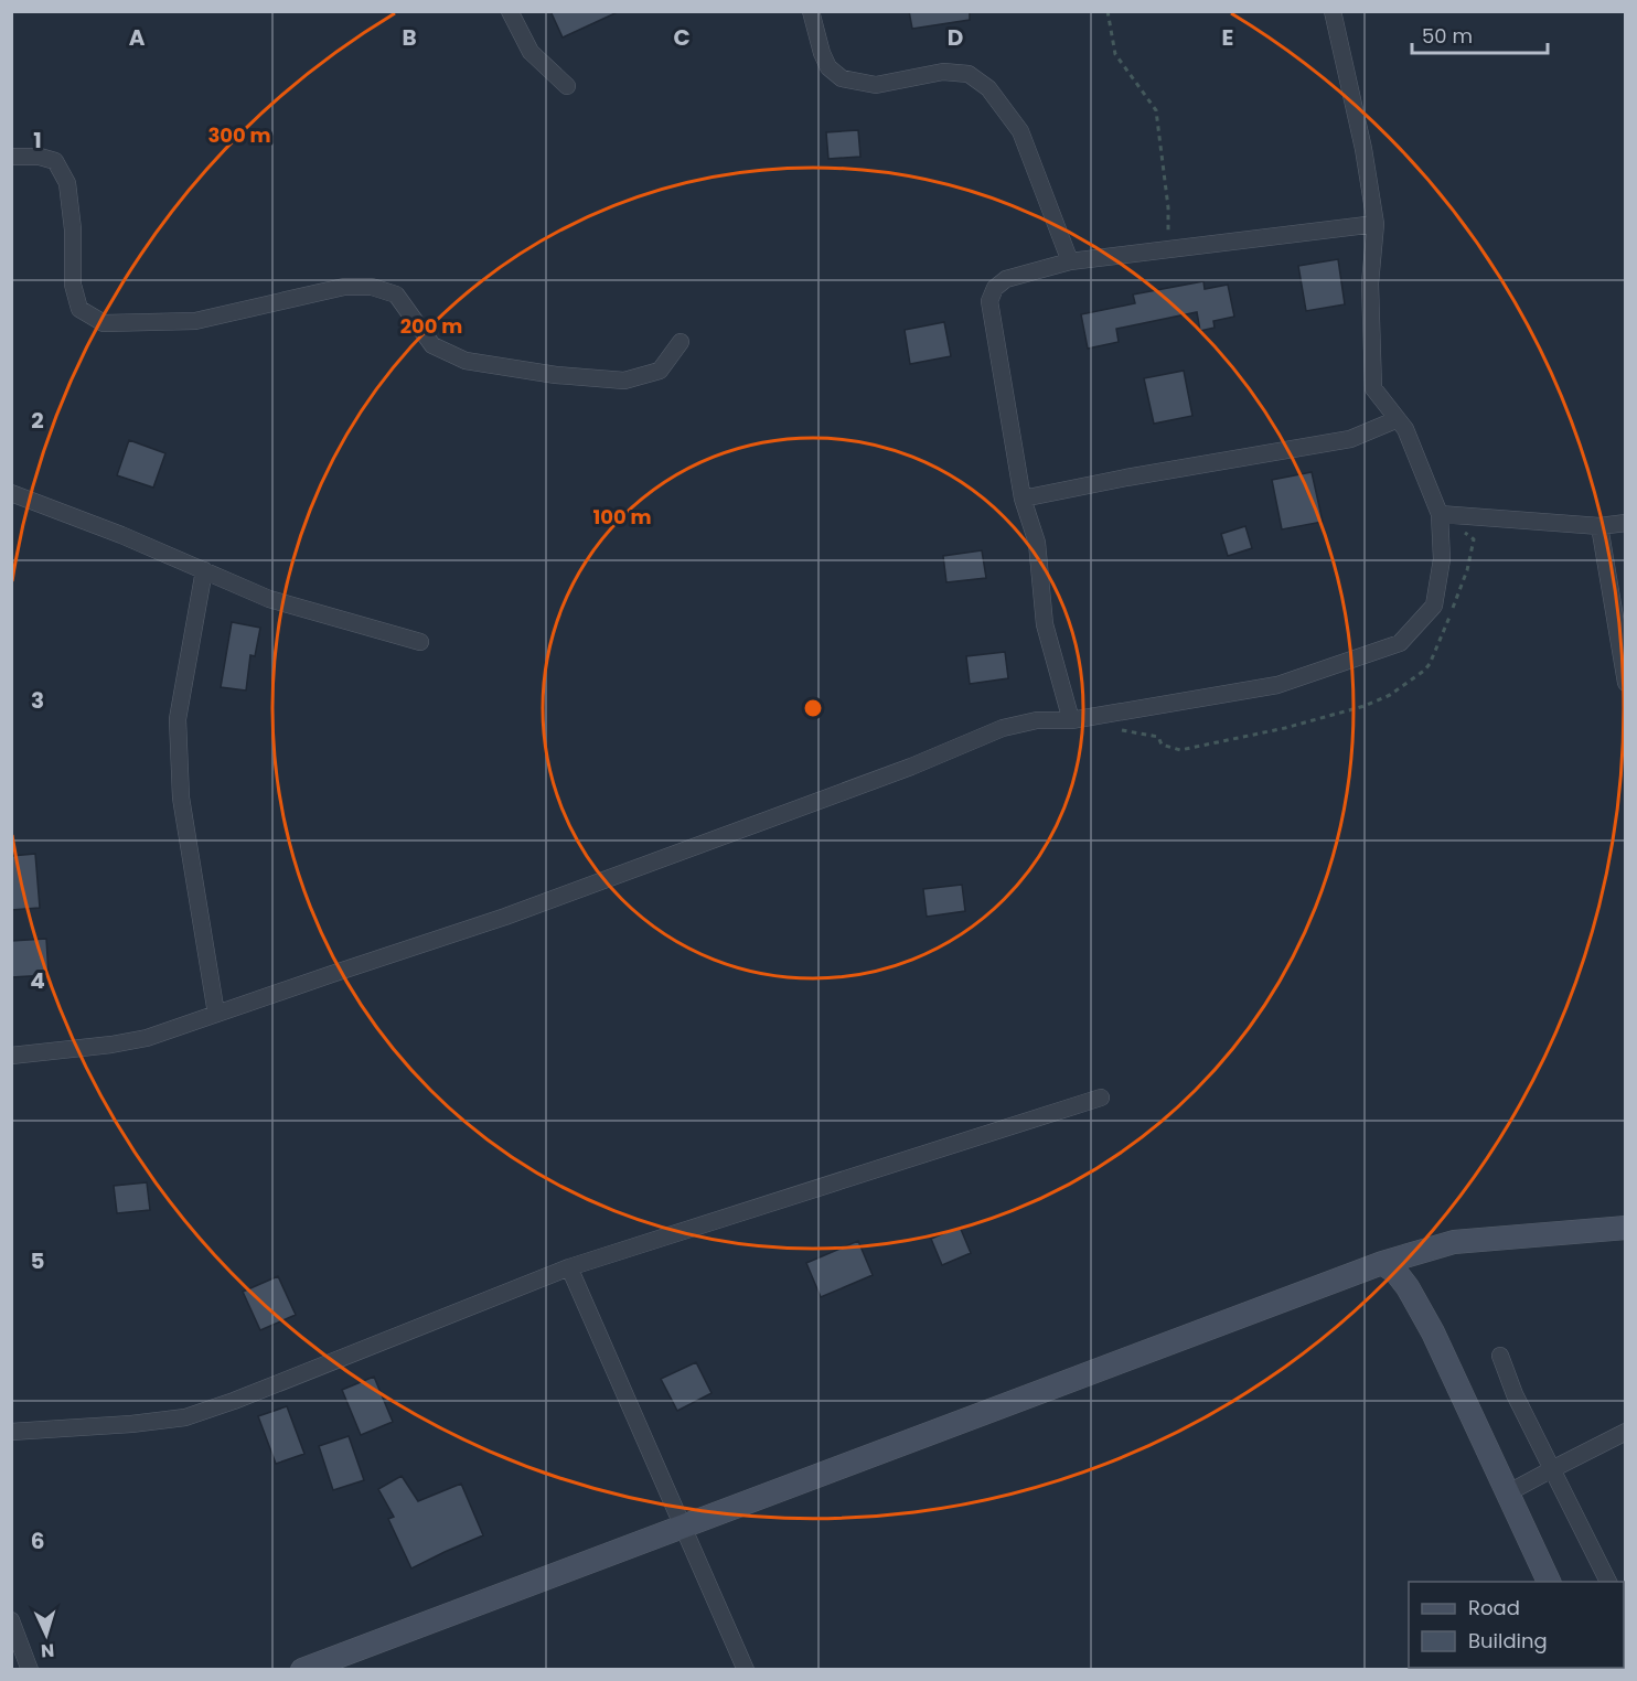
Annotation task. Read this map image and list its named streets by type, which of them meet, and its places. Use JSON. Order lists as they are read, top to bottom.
{
  "legend": ["Road", "Building"],
  "scale_bar": "50 m",
  "north": "bottom",
  "grid": {
    "columns": [
      "A",
      "B",
      "C",
      "D",
      "E"
    ],
    "rows": [
      "1",
      "2",
      "3",
      "4",
      "5",
      "6"
    ]
  },
  "rings": ["300 m", "200 m", "100 m"]
}
